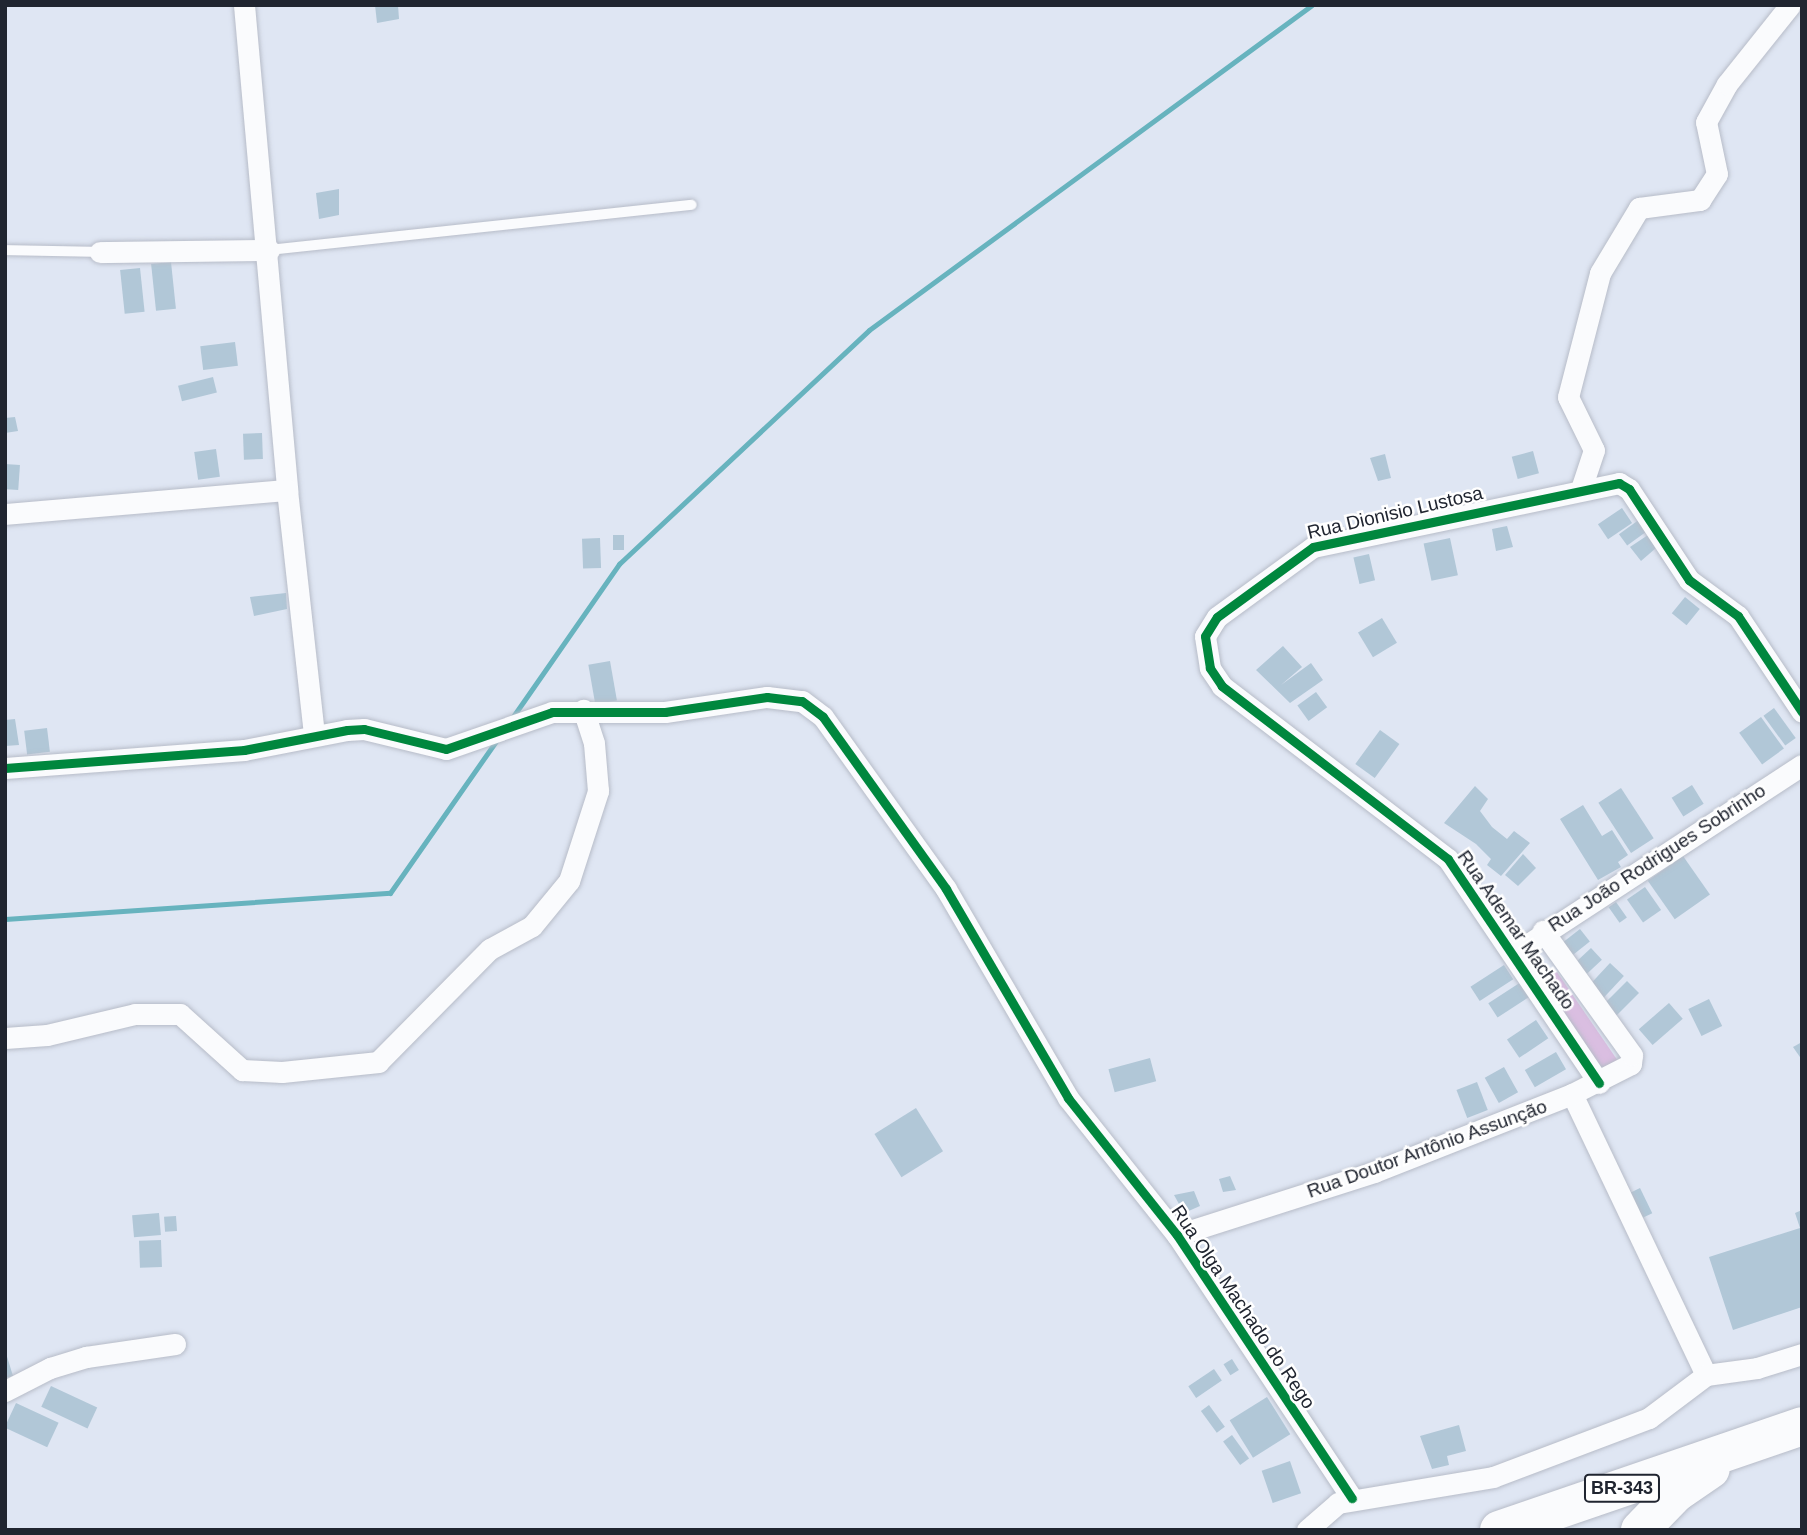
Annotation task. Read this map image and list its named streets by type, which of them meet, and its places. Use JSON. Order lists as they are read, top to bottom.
{
  "streets": {
    "highway": ["BR-343"],
    "street": [
      "Rua Dionisio Lustosa",
      "Rua João Rodrigues Sobrinho",
      "Rua Ademar Machado",
      "Rua Doutor Antônio Assunção",
      "Rua Olga Machado do Rego"
    ]
  },
  "crossings": [
    ["Rua Dionisio Lustosa", "Rua Ademar Machado"],
    ["Rua João Rodrigues Sobrinho", "Rua Ademar Machado"],
    ["Rua João Rodrigues Sobrinho", "Rua Doutor Antônio Assunção"],
    ["Rua Ademar Machado", "Rua Doutor Antônio Assunção"],
    ["Rua Doutor Antônio Assunção", "Rua Olga Machado do Rego"]
  ]
}
